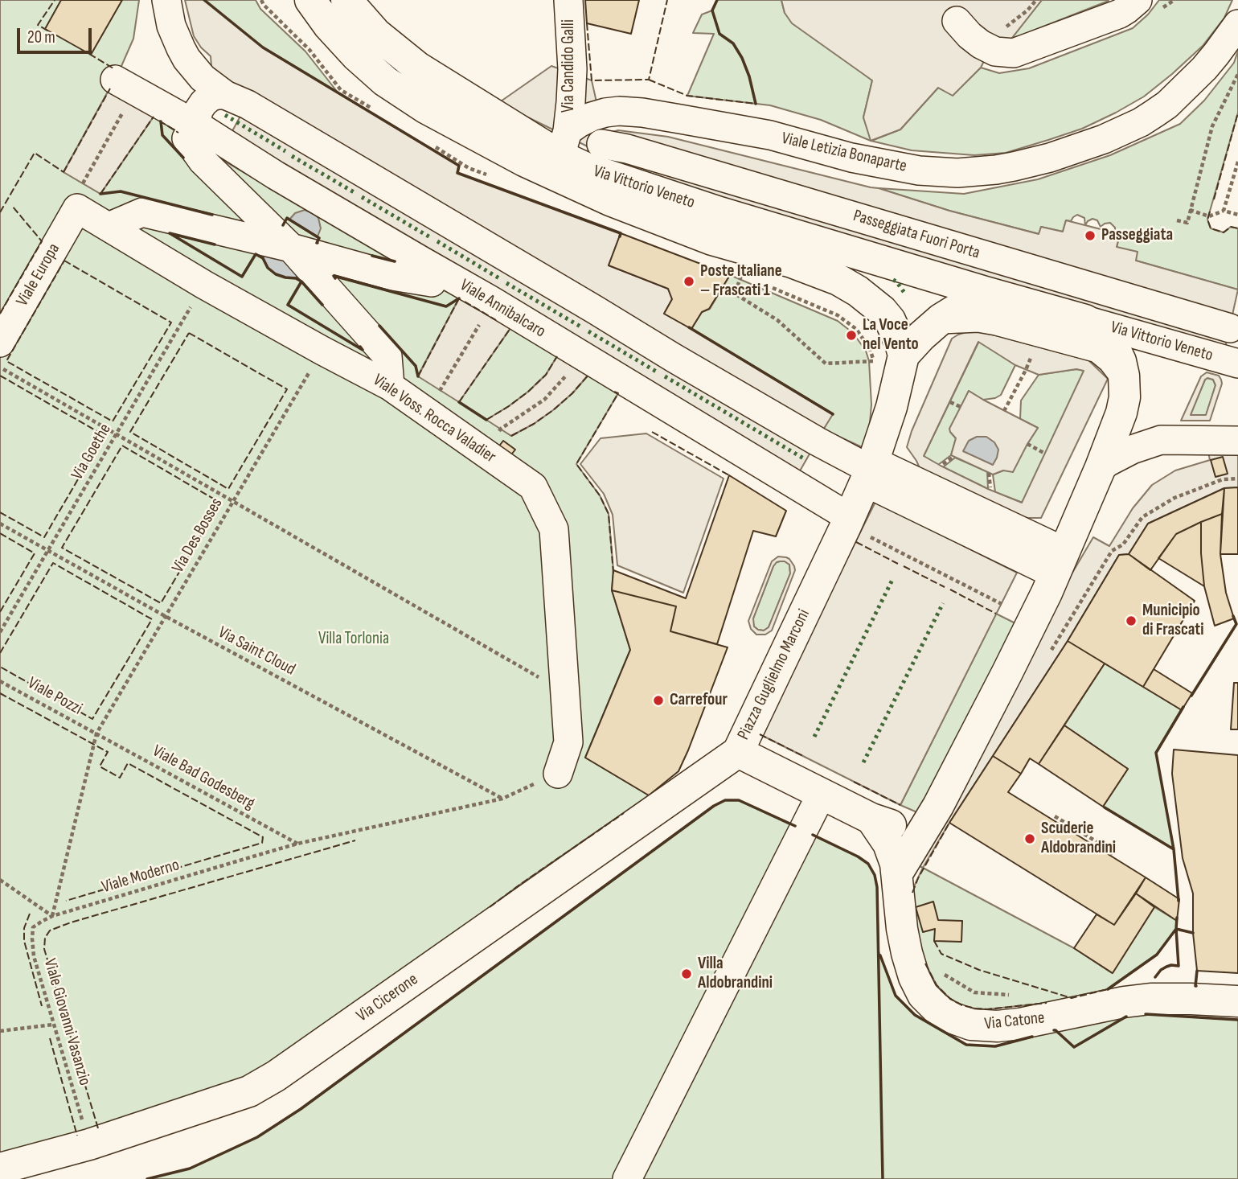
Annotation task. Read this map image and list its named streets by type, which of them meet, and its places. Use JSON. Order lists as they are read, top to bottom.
{
  "streets": {
    "main road": [
      "Via Vittorio Veneto",
      "Piazza Guglielmo Marconi",
      "Via Cicerone",
      "Via Catone"
    ],
    "street": [
      "Via Candido Galli",
      "Viale Letizia Bonaparte",
      "Passeggiata Fuori Porta",
      "Viale Europa",
      "Viale Annibalcaro",
      "Viale Voss. Rocca Valadier"
    ],
    "path": [
      "Via Goethe",
      "Via Des Bosses",
      "Via Saint Cloud",
      "Viale Pozzi",
      "Viale Bad Godesberg",
      "Viale Moderno",
      "Viale Giovanni Vasanzio"
    ]
  },
  "crossings": [
    ["Via Candido Galli", "Viale Letizia Bonaparte"],
    ["Via Candido Galli", "Via Vittorio Veneto"],
    ["Viale Letizia Bonaparte", "Via Vittorio Veneto"],
    ["Via Vittorio Veneto", "Piazza Guglielmo Marconi"],
    ["Viale Europa", "Viale Voss. Rocca Valadier"],
    ["Viale Annibalcaro", "Piazza Guglielmo Marconi"],
    ["Viale Voss. Rocca Valadier", "Via Goethe"],
    ["Viale Voss. Rocca Valadier", "Via Des Bosses"],
    ["Viale Voss. Rocca Valadier", "Viale Moderno"],
    ["Via Goethe", "Via Saint Cloud"],
    ["Via Des Bosses", "Via Saint Cloud"],
    ["Via Des Bosses", "Viale Pozzi"],
    ["Via Des Bosses", "Viale Bad Godesberg"],
    ["Via Des Bosses", "Viale Moderno"],
    ["Via Des Bosses", "Viale Giovanni Vasanzio"],
    ["Via Saint Cloud", "Viale Moderno"],
    ["Piazza Guglielmo Marconi", "Via Cicerone"],
    ["Piazza Guglielmo Marconi", "Via Catone"],
    ["Viale Pozzi", "Viale Bad Godesberg"],
    ["Viale Bad Godesberg", "Viale Moderno"],
    ["Viale Moderno", "Viale Giovanni Vasanzio"],
    ["Via Cicerone", "Viale Giovanni Vasanzio"]
  ],
  "parks": ["Villa Torlonia"],
  "places": [
    "Passeggiata",
    "Poste Italiane – Frascati 1",
    "La Voce nel Vento",
    "Municipio di Frascati",
    "Carrefour",
    "Scuderie Aldobrandini",
    "Villa Aldobrandini"
  ],
  "scale_bar": "20 m"
}
